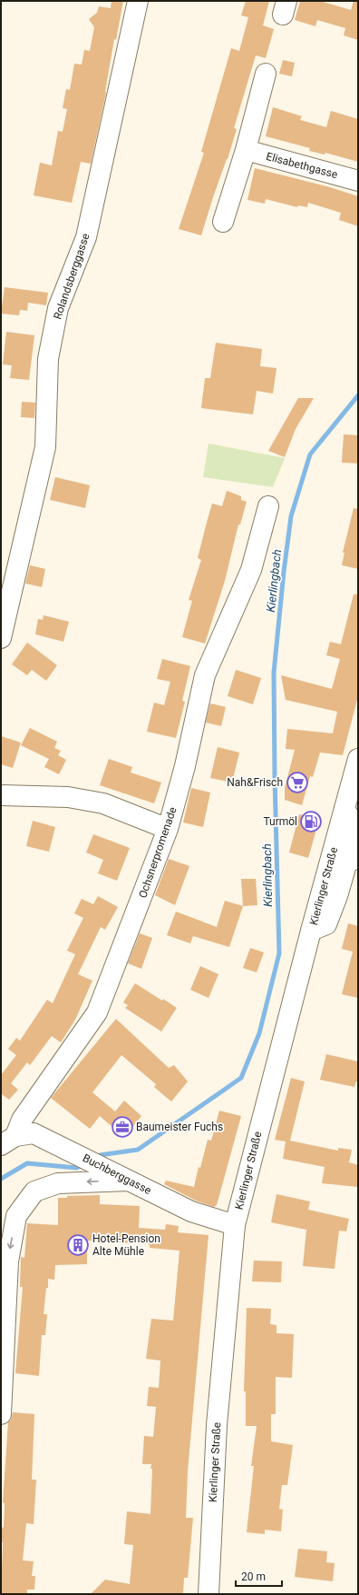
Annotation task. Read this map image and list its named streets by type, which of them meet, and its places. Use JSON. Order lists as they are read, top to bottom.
{
  "streets": {
    "street": [
      "Elisabethgasse",
      "Rolandsberggasse",
      "Ochsnerpromenade",
      "Kierlinger Straße",
      "Buchberggasse"
    ]
  },
  "crossings": [
    ["Ochsnerpromenade", "Buchberggasse"],
    ["Kierlinger Straße", "Buchberggasse"]
  ],
  "water": ["Kierlingbach"],
  "places": {
    "supermarket": ["Nah&Frisch"],
    "fuel station": ["Turmöl"],
    "office": ["Baumeister Fuchs"],
    "building": ["Hotel-Pension Alte Mühle"]
  },
  "scale_bar": "20 m"
}
